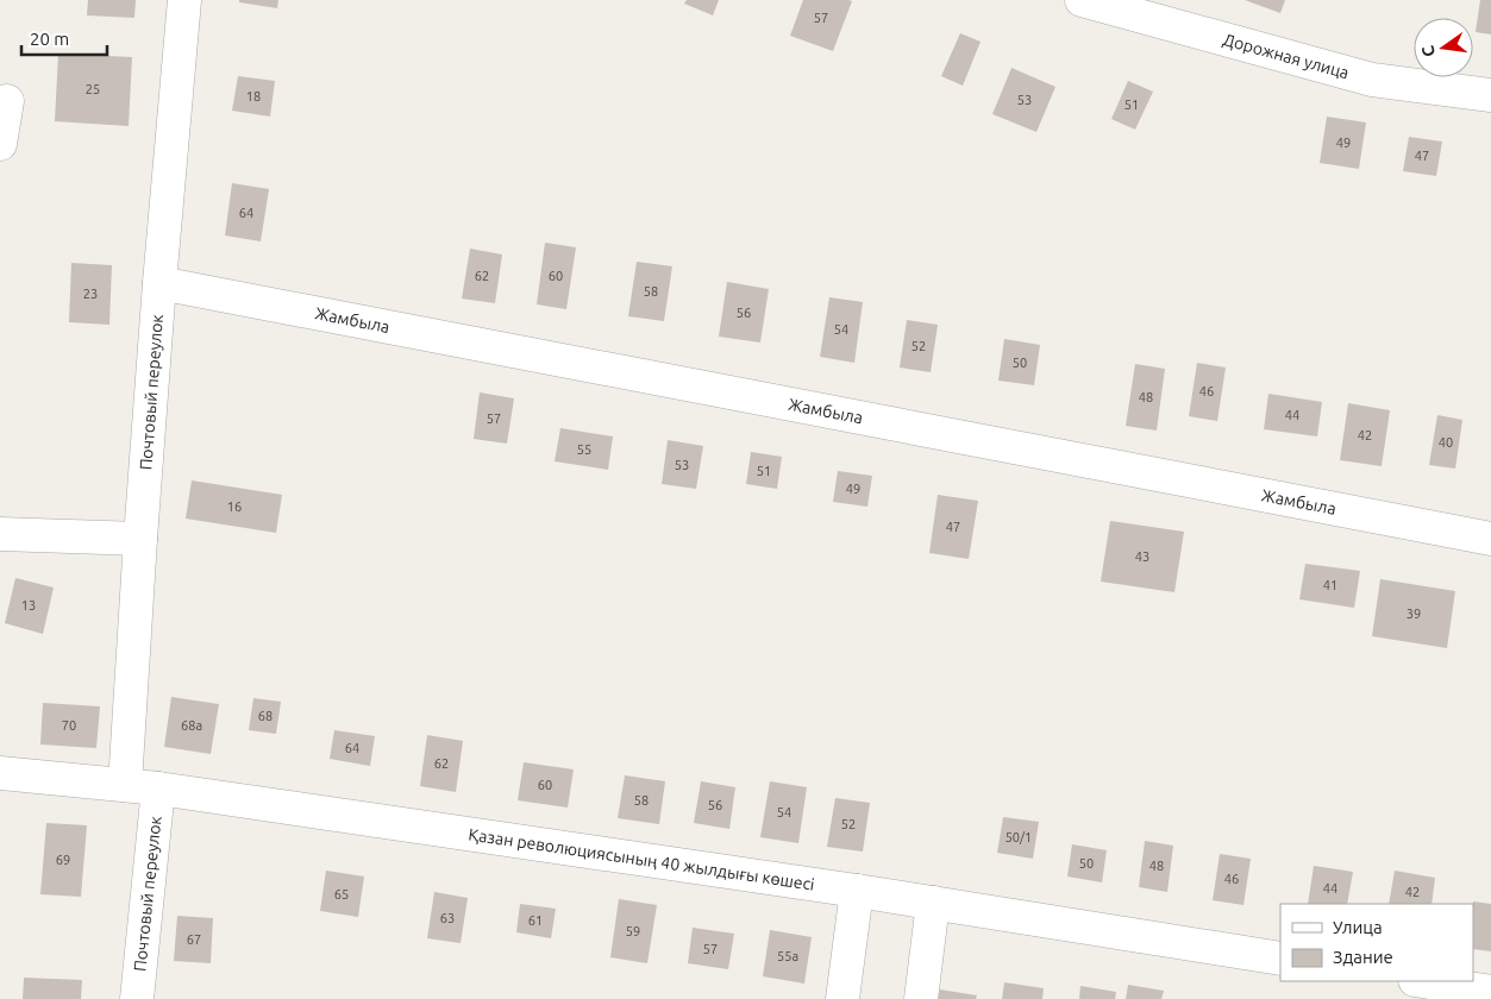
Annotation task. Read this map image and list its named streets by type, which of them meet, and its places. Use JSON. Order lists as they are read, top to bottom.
{
  "streets": {
    "street": [
      "Дорожная улица",
      "Жамбыла",
      "Почтовый переулок",
      "Қазан революциясының 40 жылдығы көшесі"
    ]
  },
  "crossings": [
    ["Жамбыла", "Почтовый переулок"],
    ["Почтовый переулок", "Қазан революциясының 40 жылдығы көшесі"]
  ],
  "house_numbers": [
    "57",
    "25",
    "18",
    "53",
    "51",
    "49",
    "47",
    "64",
    "62",
    "60",
    "58",
    "23",
    "56",
    "54",
    "52",
    "50",
    "46",
    "48",
    "44",
    "57",
    "42",
    "40",
    "55",
    "53",
    "51",
    "49",
    "16",
    "47",
    "43",
    "41",
    "13",
    "39",
    "68",
    "70",
    "68а",
    "64",
    "62",
    "60",
    "58",
    "56",
    "54",
    "52",
    "50/1",
    "69",
    "50",
    "48",
    "46",
    "44",
    "42",
    "65",
    "63",
    "61",
    "59",
    "67",
    "57",
    "55а"
  ],
  "legend": ["Улица", "Здание"],
  "scale_bar": "20 m",
  "north": "left"
}
